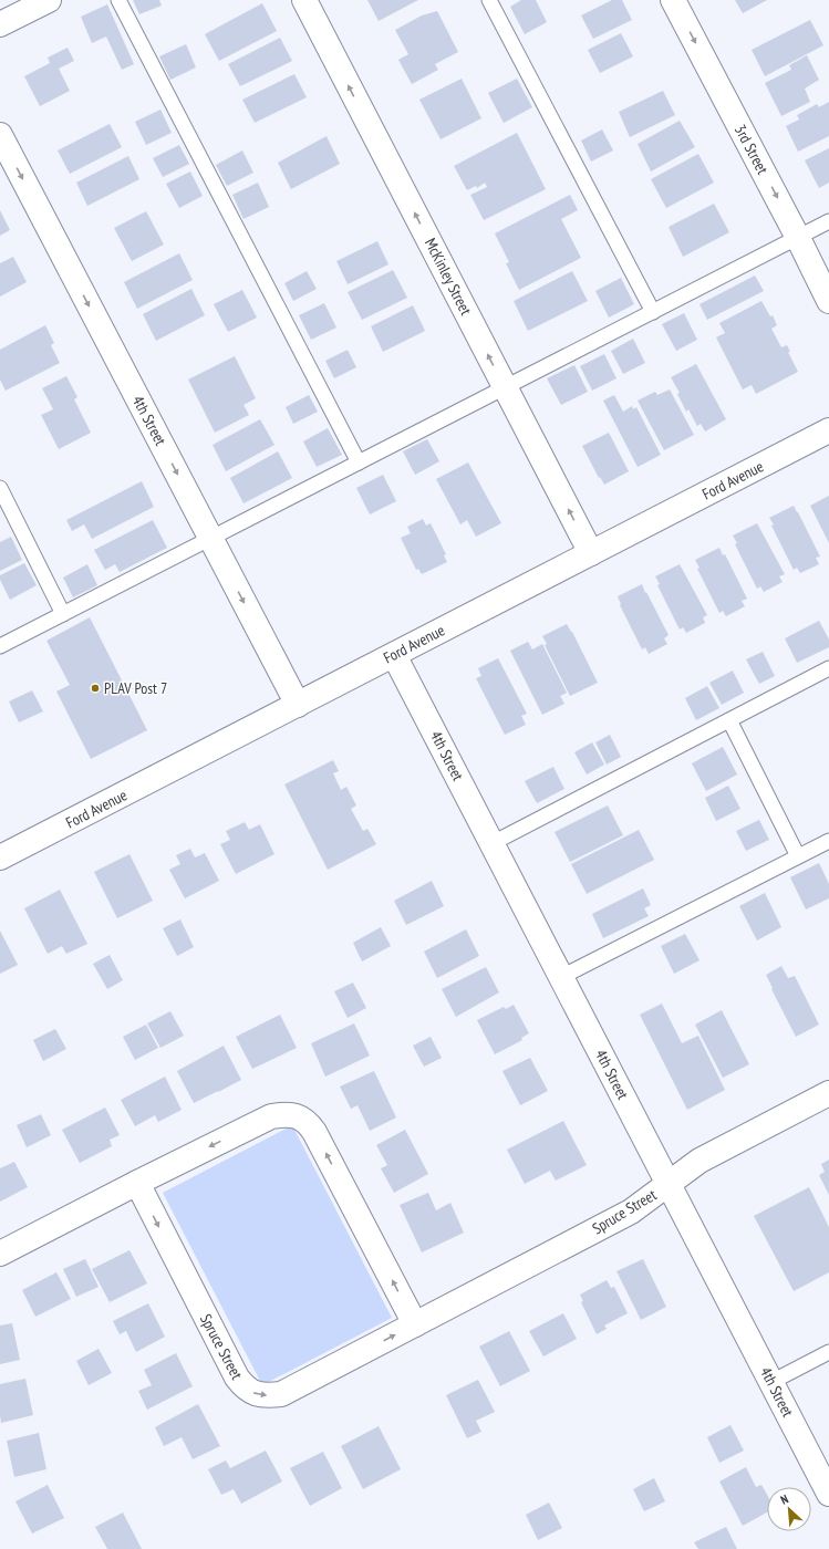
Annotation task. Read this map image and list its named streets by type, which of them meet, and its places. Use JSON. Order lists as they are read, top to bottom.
{
  "streets": {
    "street": [
      "3rd Street",
      "McKinley Street",
      "4th Street",
      "Ford Avenue",
      "Spruce Street"
    ]
  },
  "crossings": [
    ["McKinley Street", "Ford Avenue"],
    ["4th Street", "Ford Avenue"],
    ["4th Street", "Spruce Street"]
  ],
  "one_way": ["3rd Street", "McKinley Street", "4th Street"],
  "places": ["PLAV Post 7"],
  "north": "top left"
}
